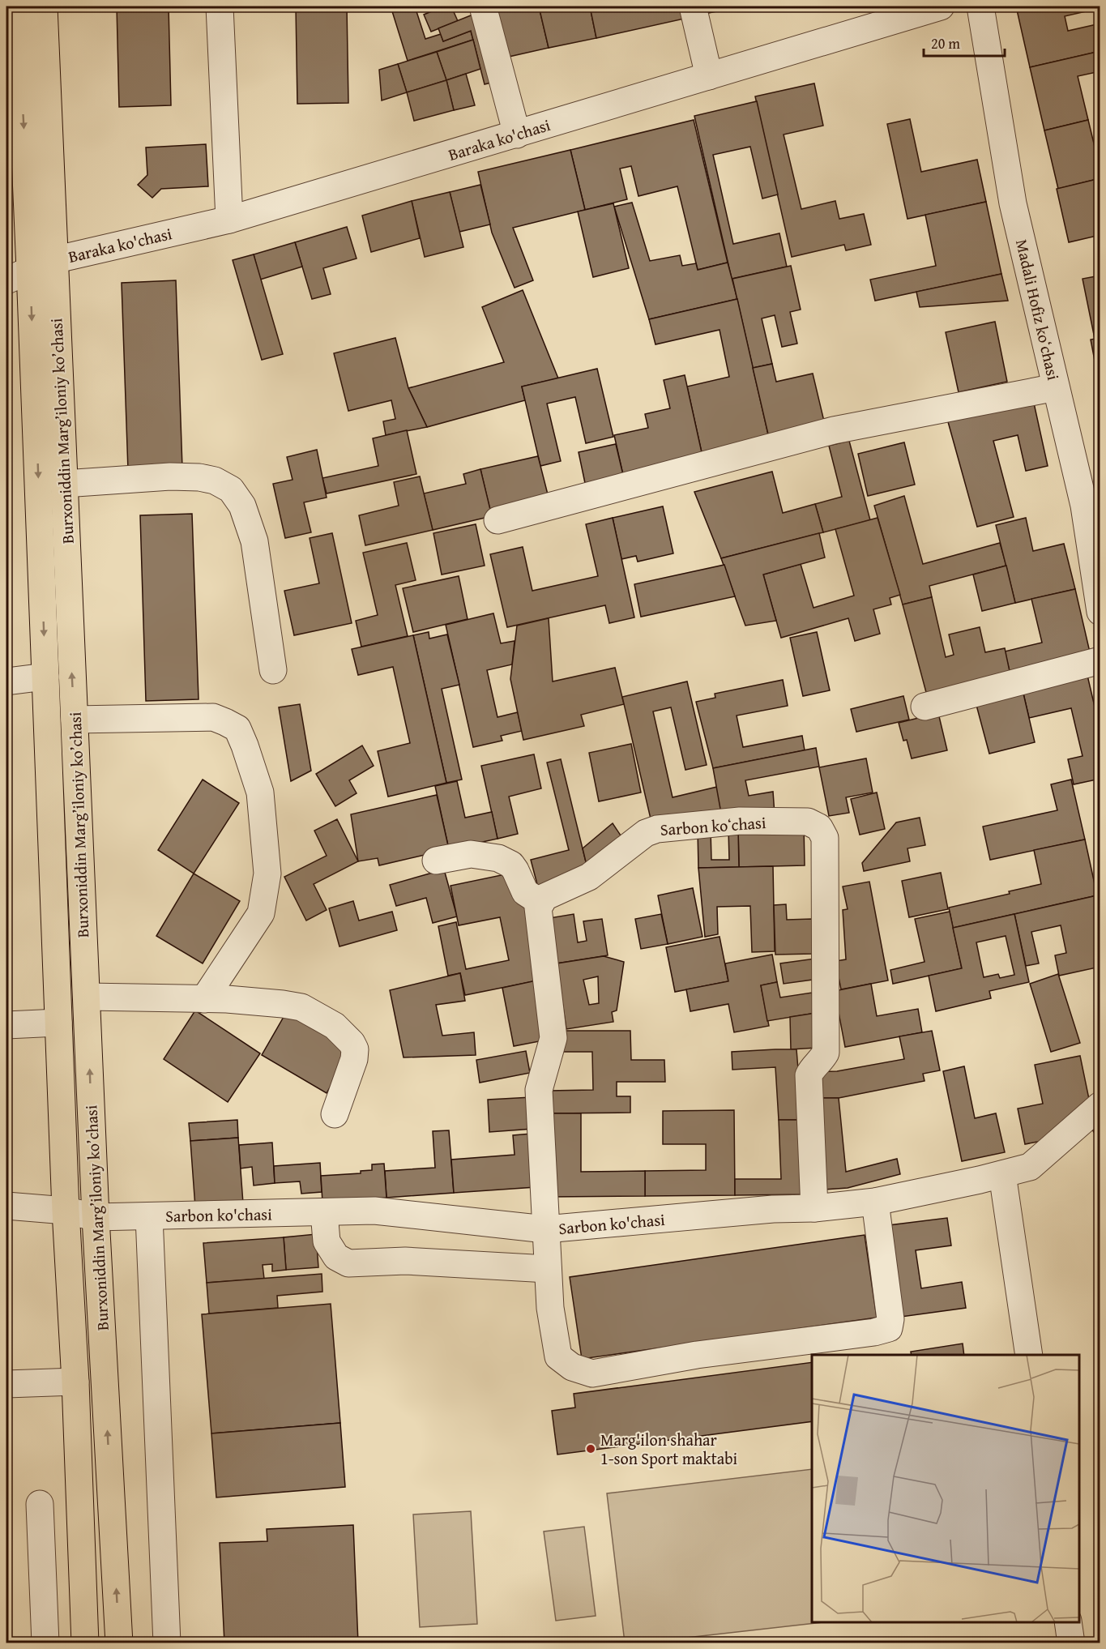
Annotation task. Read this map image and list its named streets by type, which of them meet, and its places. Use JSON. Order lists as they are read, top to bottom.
{
  "streets": {
    "main road": ["Burxoniddin Marg’iloniy ko’chasi"],
    "street": [
      "Baraka ko'chasi",
      "Madali Hofiz koʻchasi",
      "Sarbon koʻchasi",
      "Sarbon ko'chasi"
    ]
  },
  "crossings": [
    ["Baraka ko'chasi", "Burxoniddin Marg’iloniy ko’chasi"],
    ["Burxoniddin Marg’iloniy ko’chasi", "Sarbon ko'chasi"],
    ["Sarbon koʻchasi", "Sarbon ko'chasi"]
  ],
  "places": ["Marg'ilon shahar 1-son Sport maktabi"],
  "scale_bar": "20 m"
}
